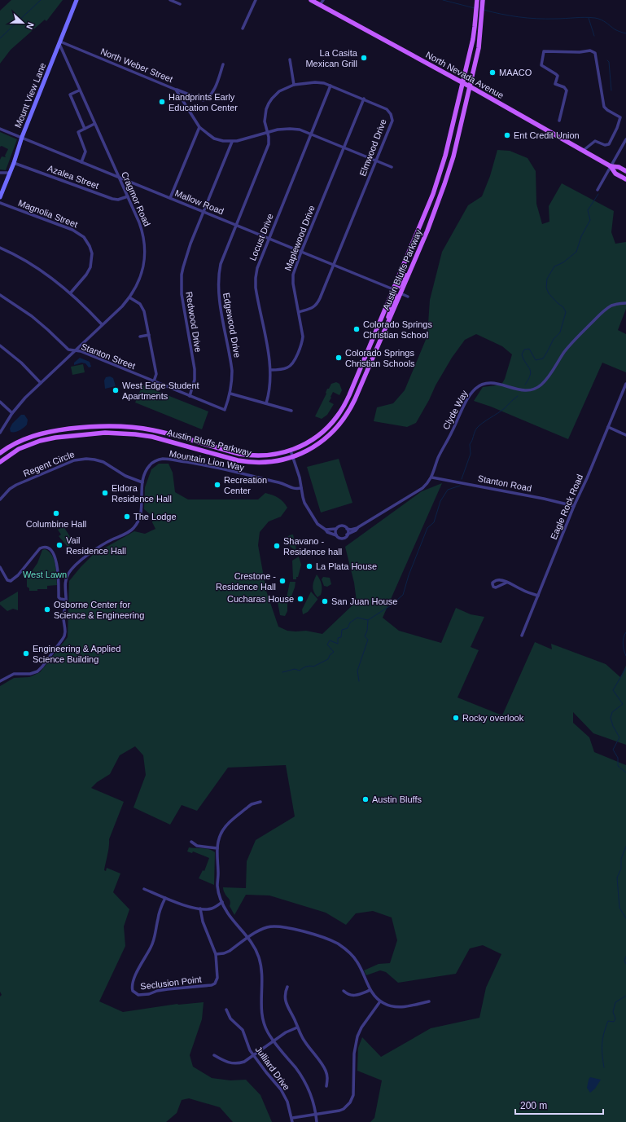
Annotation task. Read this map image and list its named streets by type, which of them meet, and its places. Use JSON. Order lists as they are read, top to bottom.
{
  "streets": {
    "main road": ["North Nevada Avenue", "Austin Bluffs Parkway"],
    "street": [
      "North Weber Street",
      "Mount View Lane",
      "Elmwood Drive",
      "Azalea Street",
      "Cragmor Road",
      "Mallow Road",
      "Magnolia Street",
      "Locust Drive",
      "Maplewood Drive",
      "Redwood Drive",
      "Edgewood Drive",
      "Stanton Street",
      "Clyde Way",
      "Mountain Lion Way",
      "Regent Circle",
      "Stanton Road",
      "Eagle Rock Road",
      "Seclusion Point",
      "Julliard Drive"
    ]
  },
  "crossings": [
    ["North Weber Street", "Mount View Lane"],
    ["North Weber Street", "Elmwood Drive"],
    ["North Weber Street", "Cragmor Road"],
    ["North Weber Street", "Locust Drive"],
    ["North Weber Street", "Maplewood Drive"],
    ["North Weber Street", "Redwood Drive"],
    ["North Weber Street", "Edgewood Drive"],
    ["North Nevada Avenue", "Austin Bluffs Parkway"],
    ["Mount View Lane", "Azalea Street"],
    ["Mount View Lane", "Cragmor Road"],
    ["Mount View Lane", "Mallow Road"],
    ["Elmwood Drive", "Mallow Road"],
    ["Elmwood Drive", "Locust Drive"],
    ["Elmwood Drive", "Maplewood Drive"],
    ["Elmwood Drive", "Edgewood Drive"],
    ["Azalea Street", "Cragmor Road"],
    ["Cragmor Road", "Mallow Road"],
    ["Cragmor Road", "Stanton Street"],
    ["Mallow Road", "Locust Drive"],
    ["Mallow Road", "Maplewood Drive"],
    ["Mallow Road", "Austin Bluffs Parkway"],
    ["Mallow Road", "Redwood Drive"],
    ["Mallow Road", "Edgewood Drive"],
    ["Locust Drive", "Maplewood Drive"],
    ["Redwood Drive", "Stanton Street"],
    ["Edgewood Drive", "Stanton Street"],
    ["Clyde Way", "Stanton Road"],
    ["Mountain Lion Way", "Regent Circle"],
    ["Stanton Road", "Eagle Rock Road"]
  ],
  "parks": ["West Lawn"],
  "places": [
    "La Casita Mexican Grill",
    "MAACO",
    "Handprints Early Education Center",
    "Ent Credit Union",
    "Colorado Springs Christian School",
    "Colorado Springs Christian Schools",
    "West Edge Student Apartments",
    "Recreation Center",
    "Eldora Residence Hall",
    "Columbine Hall",
    "The Lodge",
    "Vail Residence Hall",
    "Shavano - Residence hall",
    "La Plata House",
    "Crestone - Residence Hall",
    "Cucharas House",
    "San Juan House",
    "Osborne Center for Science & Engineering",
    "Engineering & Applied Science Building",
    "Rocky overlook",
    "Austin Bluffs"
  ],
  "scale_bar": "200 m",
  "north": "right"
}
